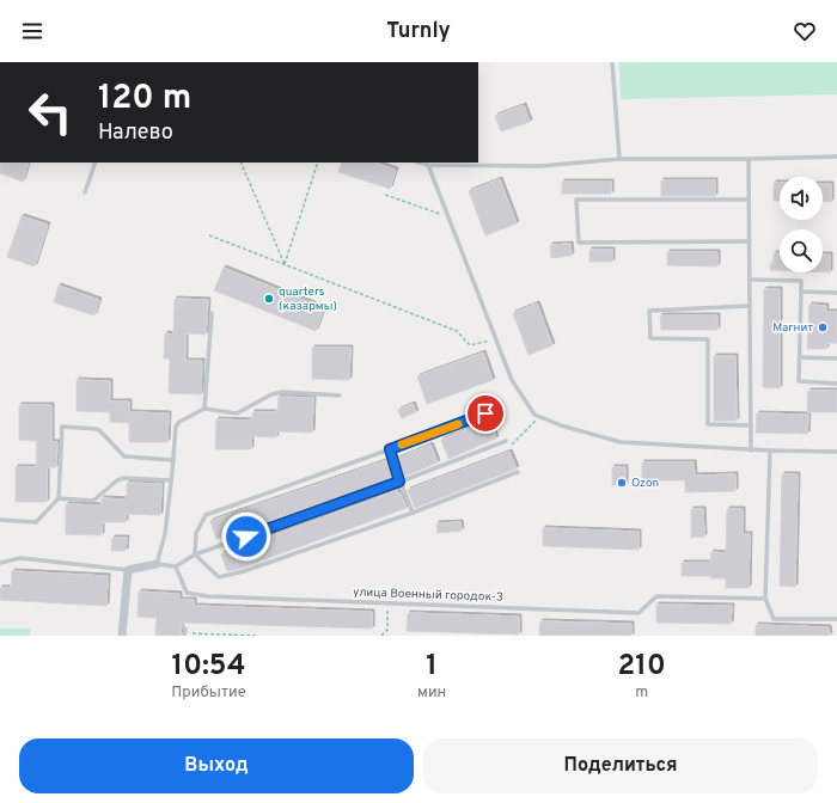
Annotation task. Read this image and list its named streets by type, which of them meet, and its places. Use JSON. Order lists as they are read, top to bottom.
{
  "streets": {
    "lane": ["улица Военный городок-3"]
  },
  "places": ["quarters (казармы)", "Магнит", "Ozon"],
  "page": {
    "header": "Turnly",
    "turn": ["120 m", "Налево"],
    "eta": [
      "10:54",
      "Прибытие",
      "1",
      "мин",
      "210",
      "m"
    ],
    "buttons": ["Выход", "Поделиться"]
  }
}
